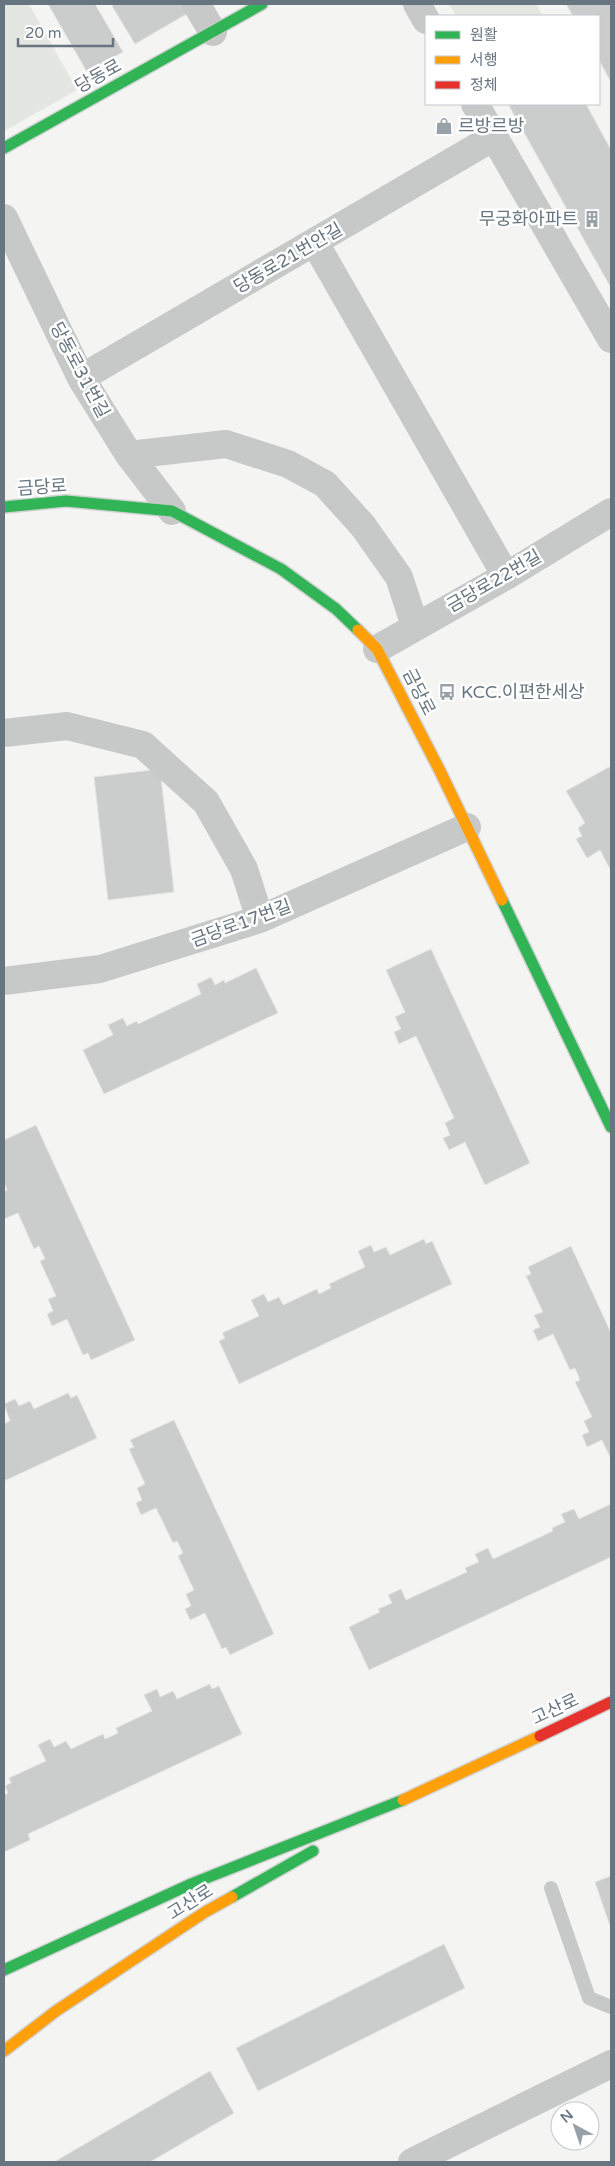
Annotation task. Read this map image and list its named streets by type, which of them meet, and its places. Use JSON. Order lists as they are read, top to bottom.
{
  "streets": {
    "street": [
      "당동로",
      "당동로21번안길",
      "당동로31번길",
      "금당로",
      "금당로22번길",
      "금당로17번길",
      "고산로"
    ]
  },
  "crossings": [
    ["당동로21번안길", "당동로31번길"],
    ["당동로31번길", "금당로"],
    ["금당로", "금당로22번길"],
    ["금당로", "금당로17번길"]
  ],
  "places": {
    "shop": ["르방르방"],
    "building": ["무궁화아파트"],
    "bus stop": ["KCC.이편한세상"]
  },
  "legend": ["원활", "서행", "정체"],
  "scale_bar": "20 m",
  "north": "top left"
}
